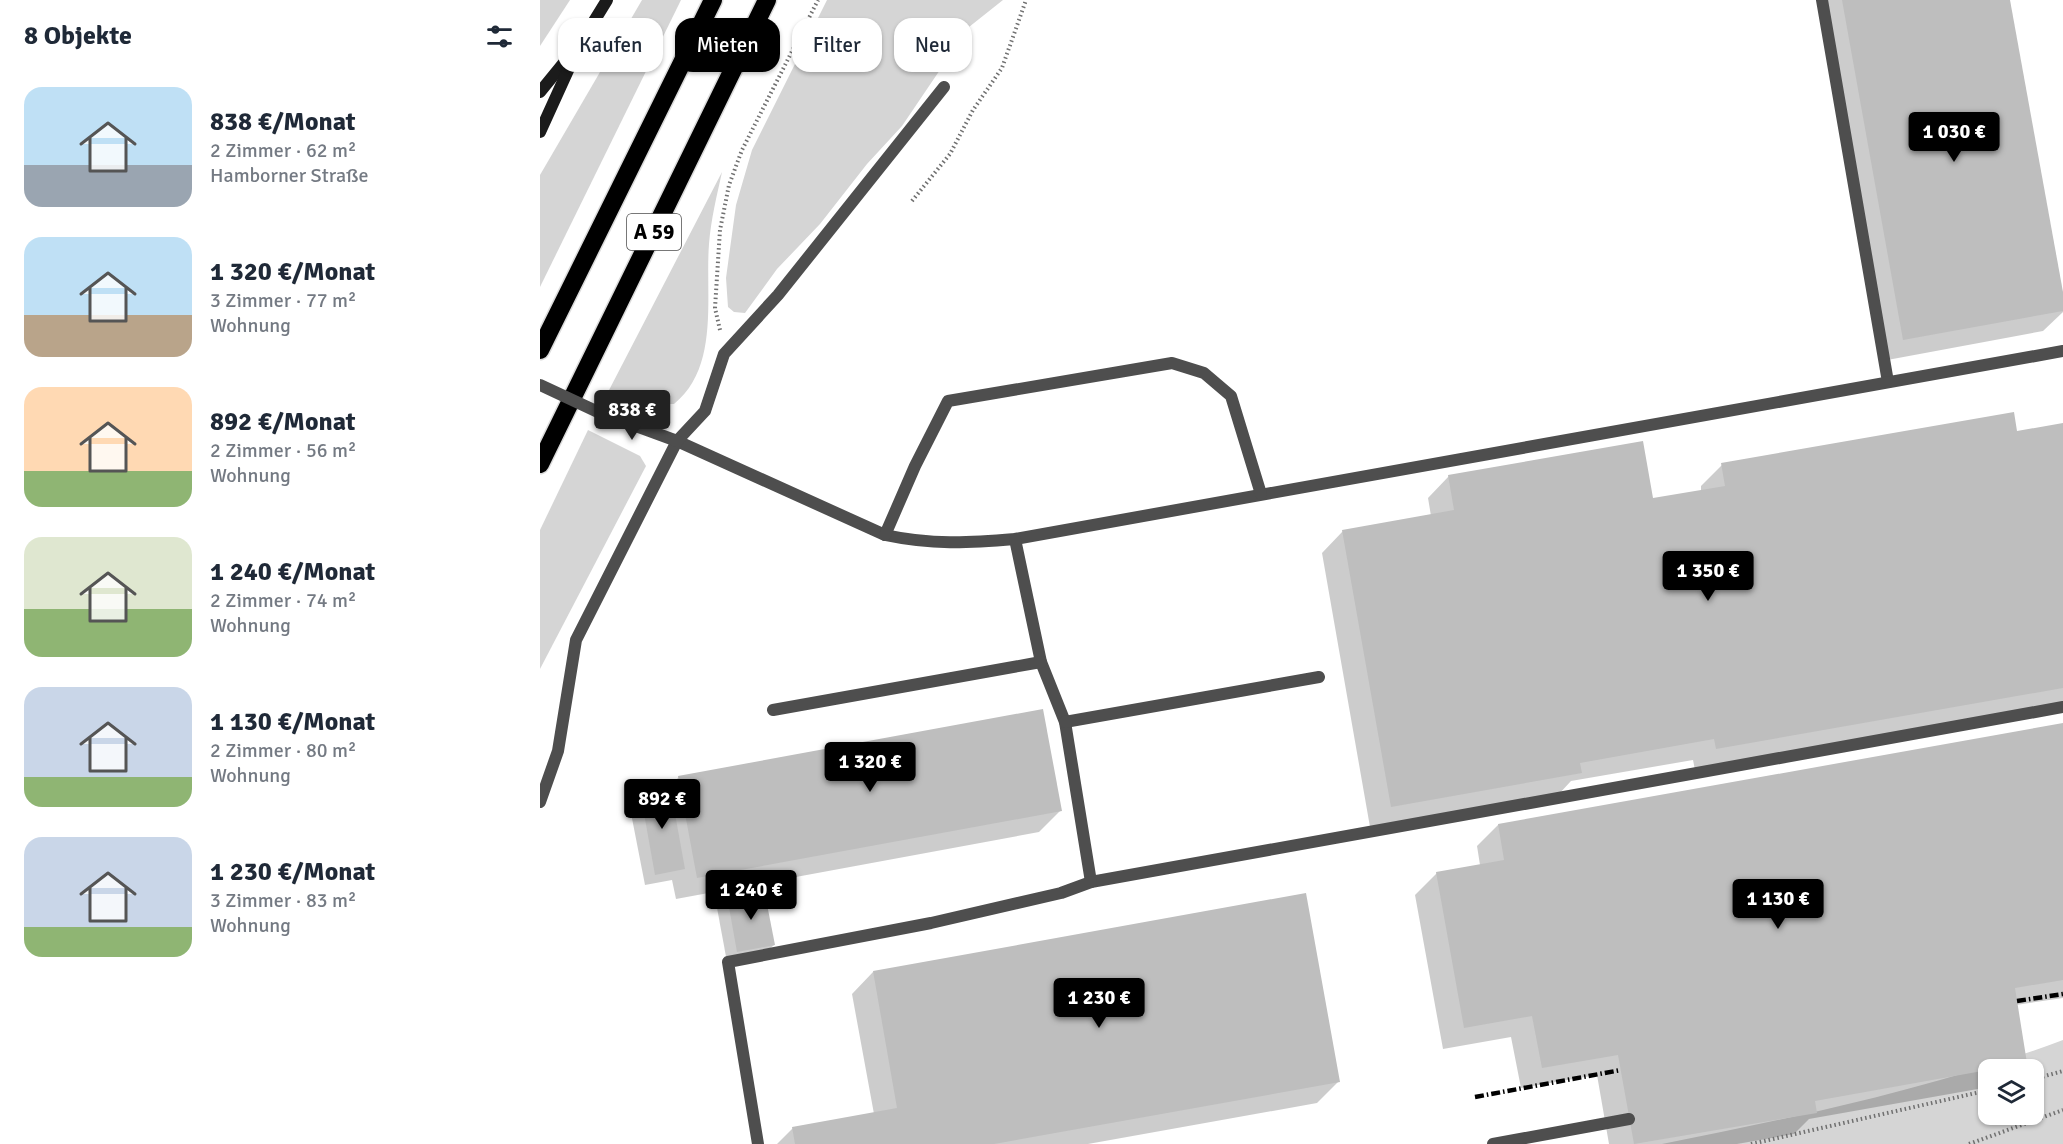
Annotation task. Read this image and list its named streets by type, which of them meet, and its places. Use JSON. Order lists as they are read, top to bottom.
{
  "streets": {
    "highway": ["A 59"]
  },
  "page": {
    "heading": "8 Objekte",
    "chip": [
      "Kaufen",
      "Mieten",
      "Filter",
      "Neu"
    ],
    "list": [
      {
        "name": "838 €/Monat",
        "note": "2 Zimmer · 62 m² · Hamborner Straße"
      },
      {
        "name": "1 320 €/Monat",
        "note": "3 Zimmer · 77 m² · Wohnung"
      },
      {
        "name": "892 €/Monat",
        "note": "2 Zimmer · 56 m² · Wohnung"
      },
      {
        "name": "1 240 €/Monat",
        "note": "2 Zimmer · 74 m² · Wohnung"
      },
      {
        "name": "1 130 €/Monat",
        "note": "2 Zimmer · 80 m² · Wohnung"
      },
      {
        "name": "1 230 €/Monat",
        "note": "3 Zimmer · 83 m² · Wohnung"
      }
    ],
    "price": [
      "1 030 €",
      "838 €",
      "1 350 €",
      "1 320 €",
      "892 €",
      "1 240 €",
      "1 130 €",
      "1 230 €"
    ]
  }
}
